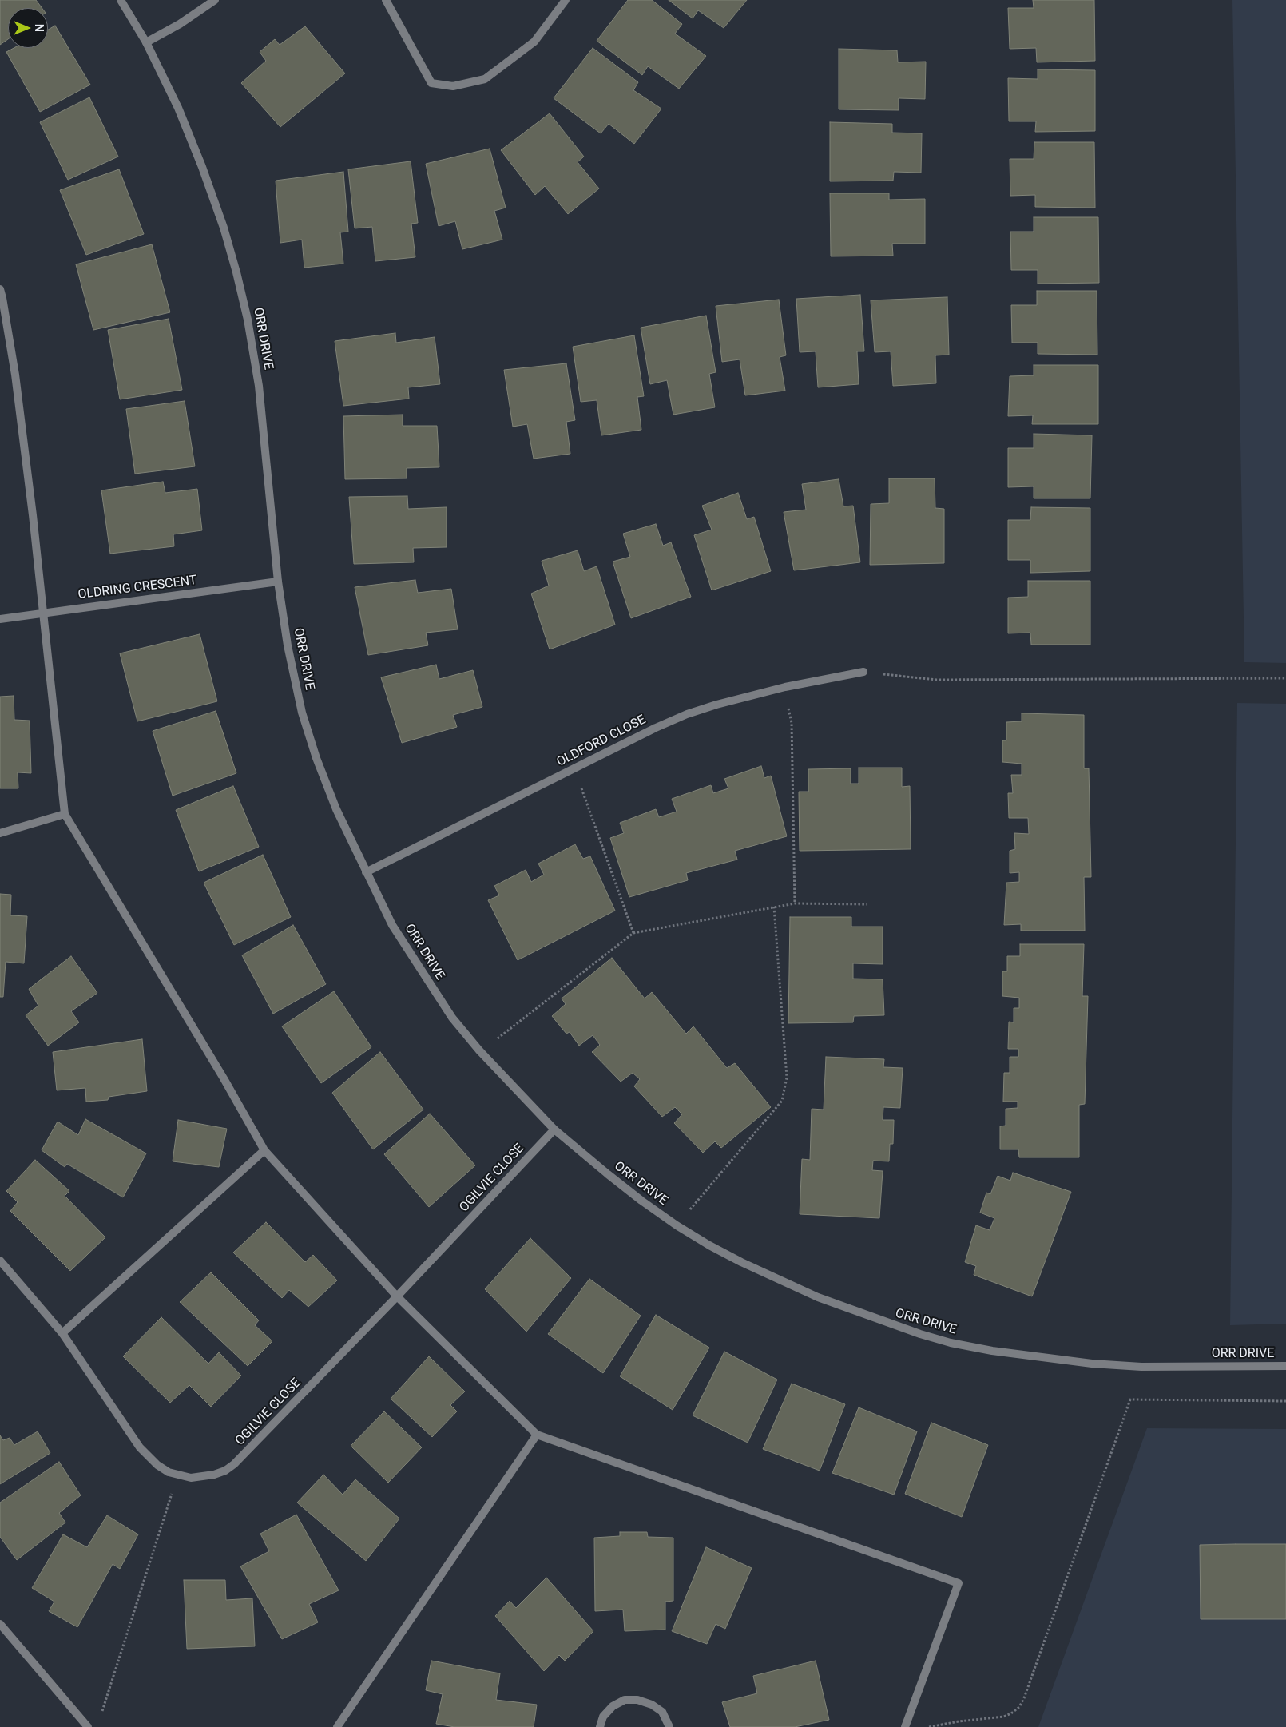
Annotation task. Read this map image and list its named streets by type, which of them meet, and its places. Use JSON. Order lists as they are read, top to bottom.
{
  "streets": {
    "street": [
      "ORR DRIVE",
      "OLDRING CRESCENT",
      "OLDFORD CLOSE",
      "OGILVIE CLOSE"
    ]
  },
  "crossings": [
    ["ORR DRIVE", "OLDRING CRESCENT"],
    ["ORR DRIVE", "OLDFORD CLOSE"],
    ["ORR DRIVE", "OGILVIE CLOSE"]
  ],
  "north": "right"
}
